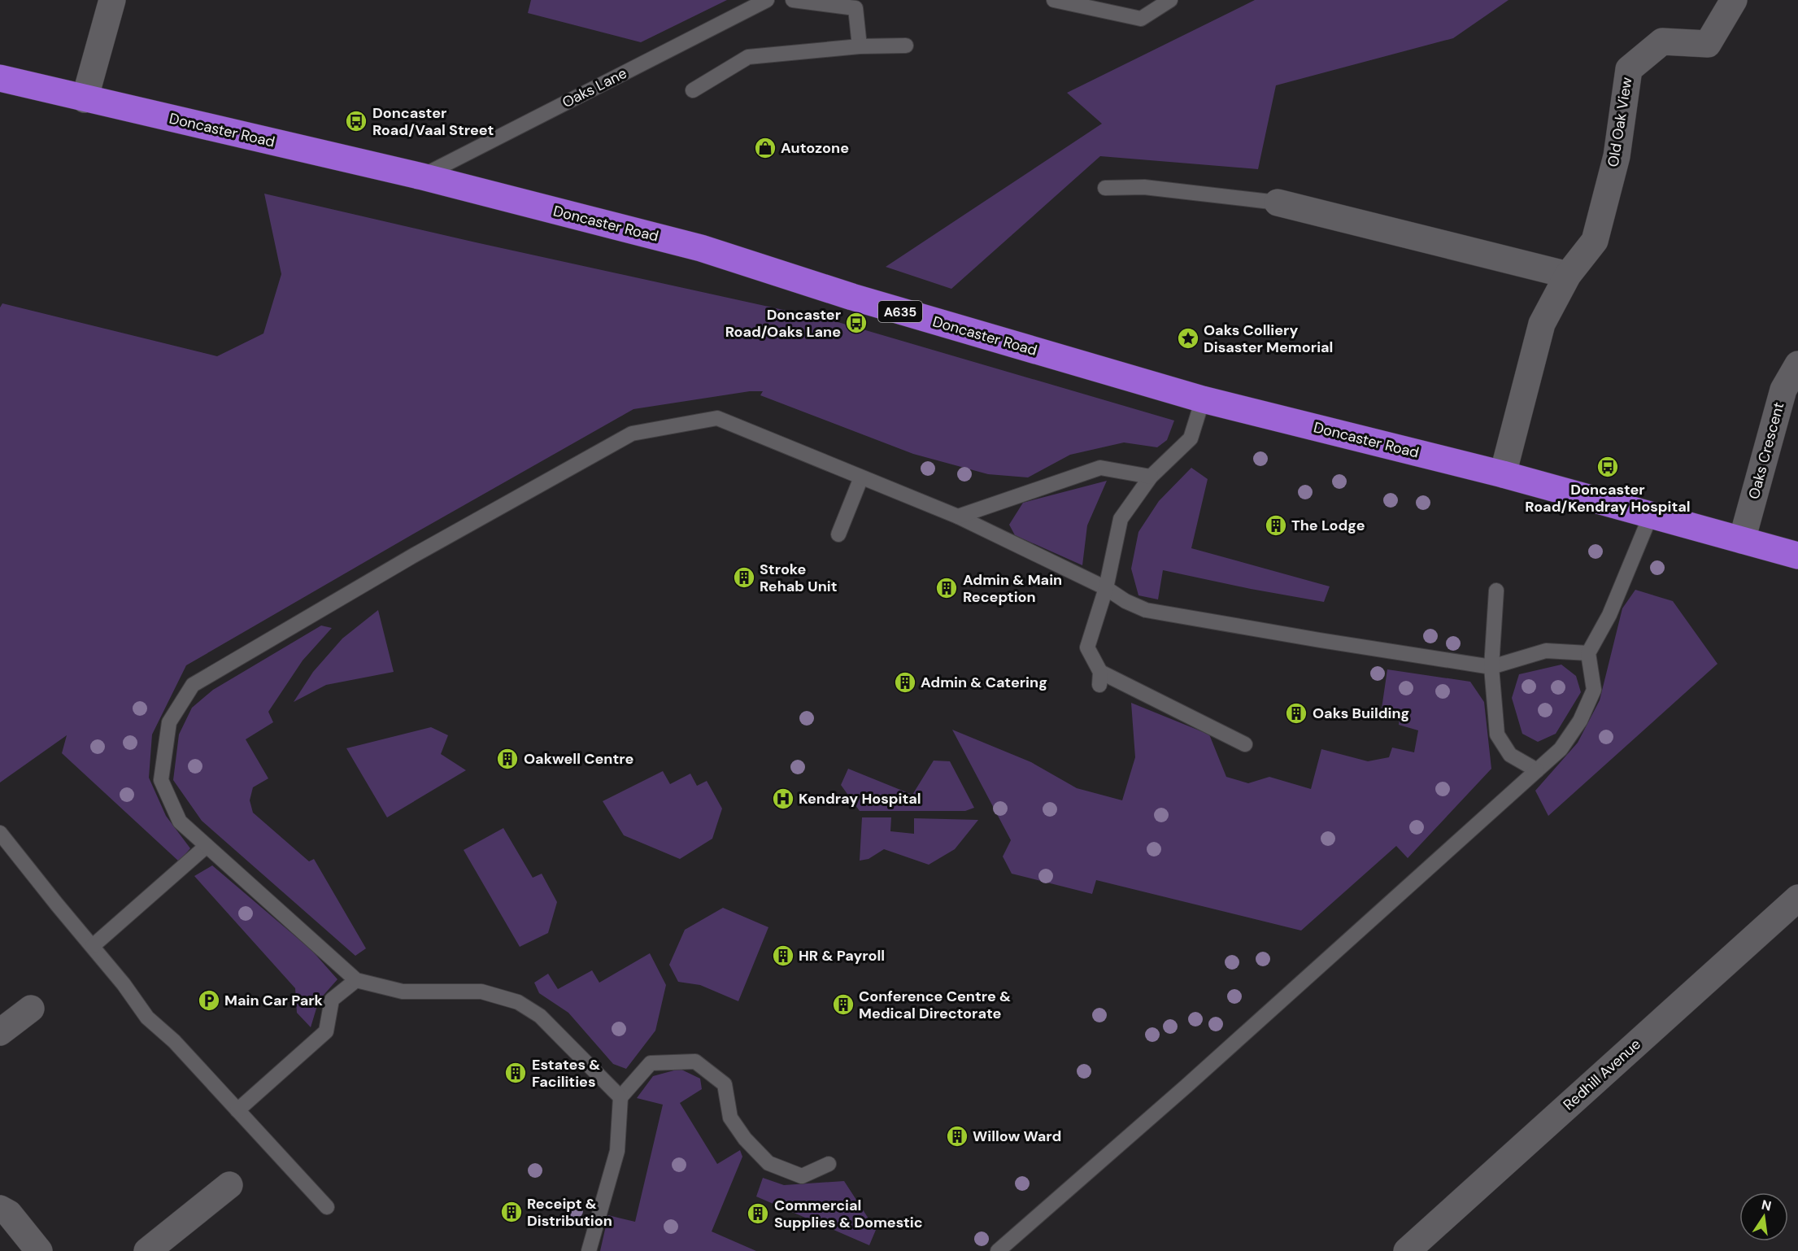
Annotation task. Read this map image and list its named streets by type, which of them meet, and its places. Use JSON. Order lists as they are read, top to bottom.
{
  "streets": {
    "highway": ["Doncaster Road", "A635"],
    "street": ["Old Oak View", "Oaks Crescent", "Redhill Avenue"],
    "lane": ["Oaks Lane"]
  },
  "crossings": [
    ["Oaks Lane", "Doncaster Road"],
    ["Old Oak View", "Doncaster Road"],
    ["Doncaster Road", "Oaks Crescent"]
  ],
  "places": {
    "bus stop": ["Doncaster Road/Vaal Street", "Doncaster Road/Oaks Lane", "Doncaster Road/Kendray Hospital"],
    "shop": ["Autozone"],
    "place": ["Oaks Colliery Disaster Memorial"],
    "building": [
      "The Lodge",
      "Stroke Rehab Unit",
      "Admin & Main Reception",
      "Admin & Catering",
      "Oaks Building",
      "Oakwell Centre",
      "HR & Payroll",
      "Conference Centre & Medical Directorate",
      "Estates & Facilities",
      "Willow Ward",
      "Receipt & Distribution",
      "Commercial Supplies & Domestic"
    ],
    "hospital": ["Kendray Hospital"],
    "parking": ["Main Car Park"]
  },
  "north": "top"
}
